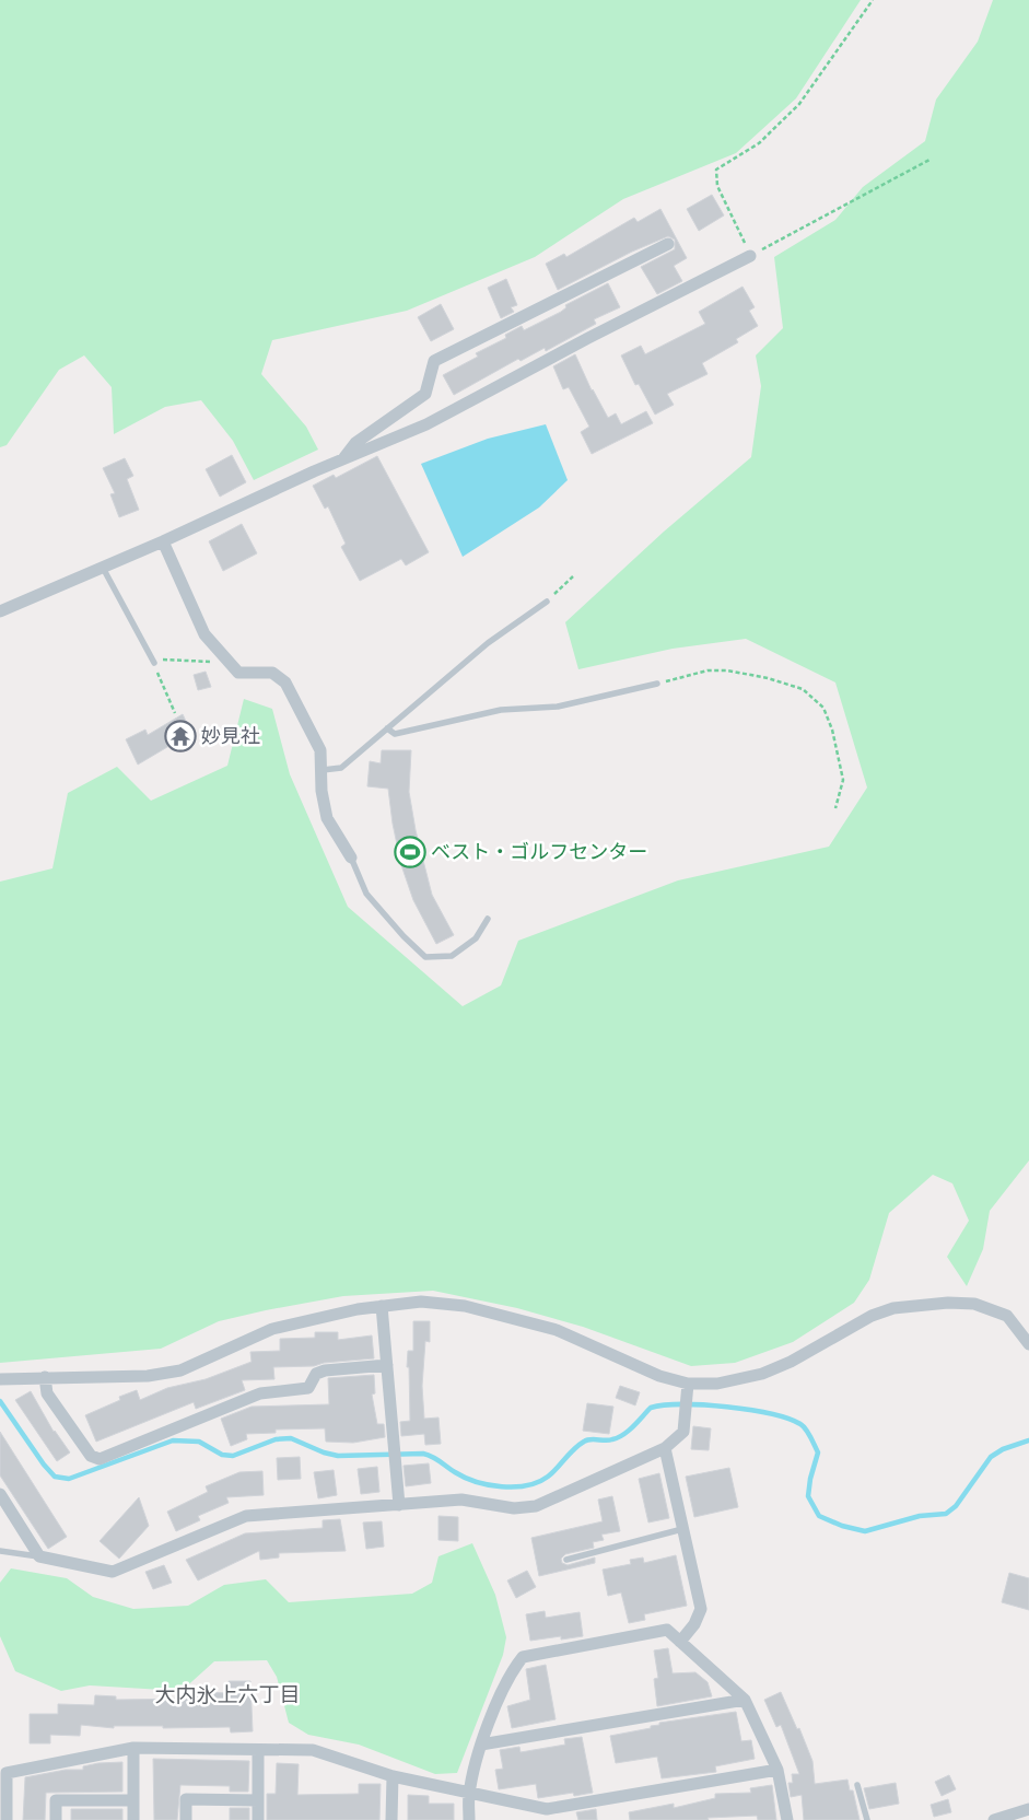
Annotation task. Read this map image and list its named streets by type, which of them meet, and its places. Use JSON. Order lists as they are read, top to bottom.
{
  "districts": ["大内氷上六丁目"],
  "places": {
    "temple": ["妙見社"],
    "sports": ["ベスト・ゴルフセンター"]
  }
}
